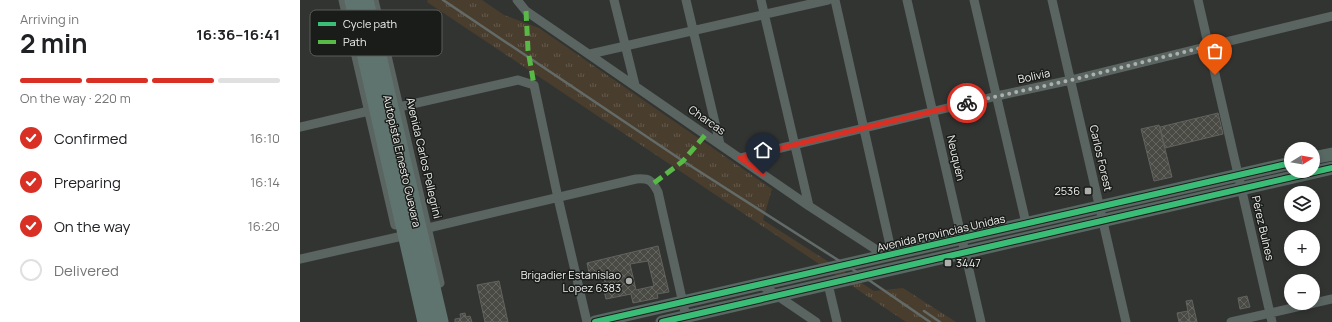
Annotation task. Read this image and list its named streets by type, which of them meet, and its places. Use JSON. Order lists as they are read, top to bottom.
{
  "streets": {
    "highway": ["Autopista Ernesto Guevara"],
    "main road": ["Avenida Provincias Unidas"],
    "street": [
      "Bolivia",
      "Charcas",
      "Avenida Carlos Pellegrini",
      "Neuquén",
      "Carlos Forest",
      "Pérez Bulnes"
    ]
  },
  "crossings": [
    ["Bolivia", "Charcas"],
    ["Bolivia", "Neuquén"],
    ["Bolivia", "Carlos Forest"],
    ["Bolivia", "Pérez Bulnes"],
    ["Charcas", "Avenida Provincias Unidas"],
    ["Neuquén", "Avenida Provincias Unidas"],
    ["Carlos Forest", "Avenida Provincias Unidas"],
    ["Pérez Bulnes", "Avenida Provincias Unidas"]
  ],
  "places": {
    "transit": ["2536", "3447"],
    "other": ["Brigadier Estanislao Lopez 6383"]
  },
  "legend": ["Cycle path", "Path"],
  "north": "right",
  "page": {
    "heading": ["2 min", "Arriving in", "16:36–16:41"],
    "bar": "On the way · 220 m",
    "list": [
      ["Confirmed", "16:10"],
      ["Preparing", "16:14"],
      ["On the way", "16:20"],
      "Delivered"
    ],
    "map_buttons": ["+", "−"]
  }
}
